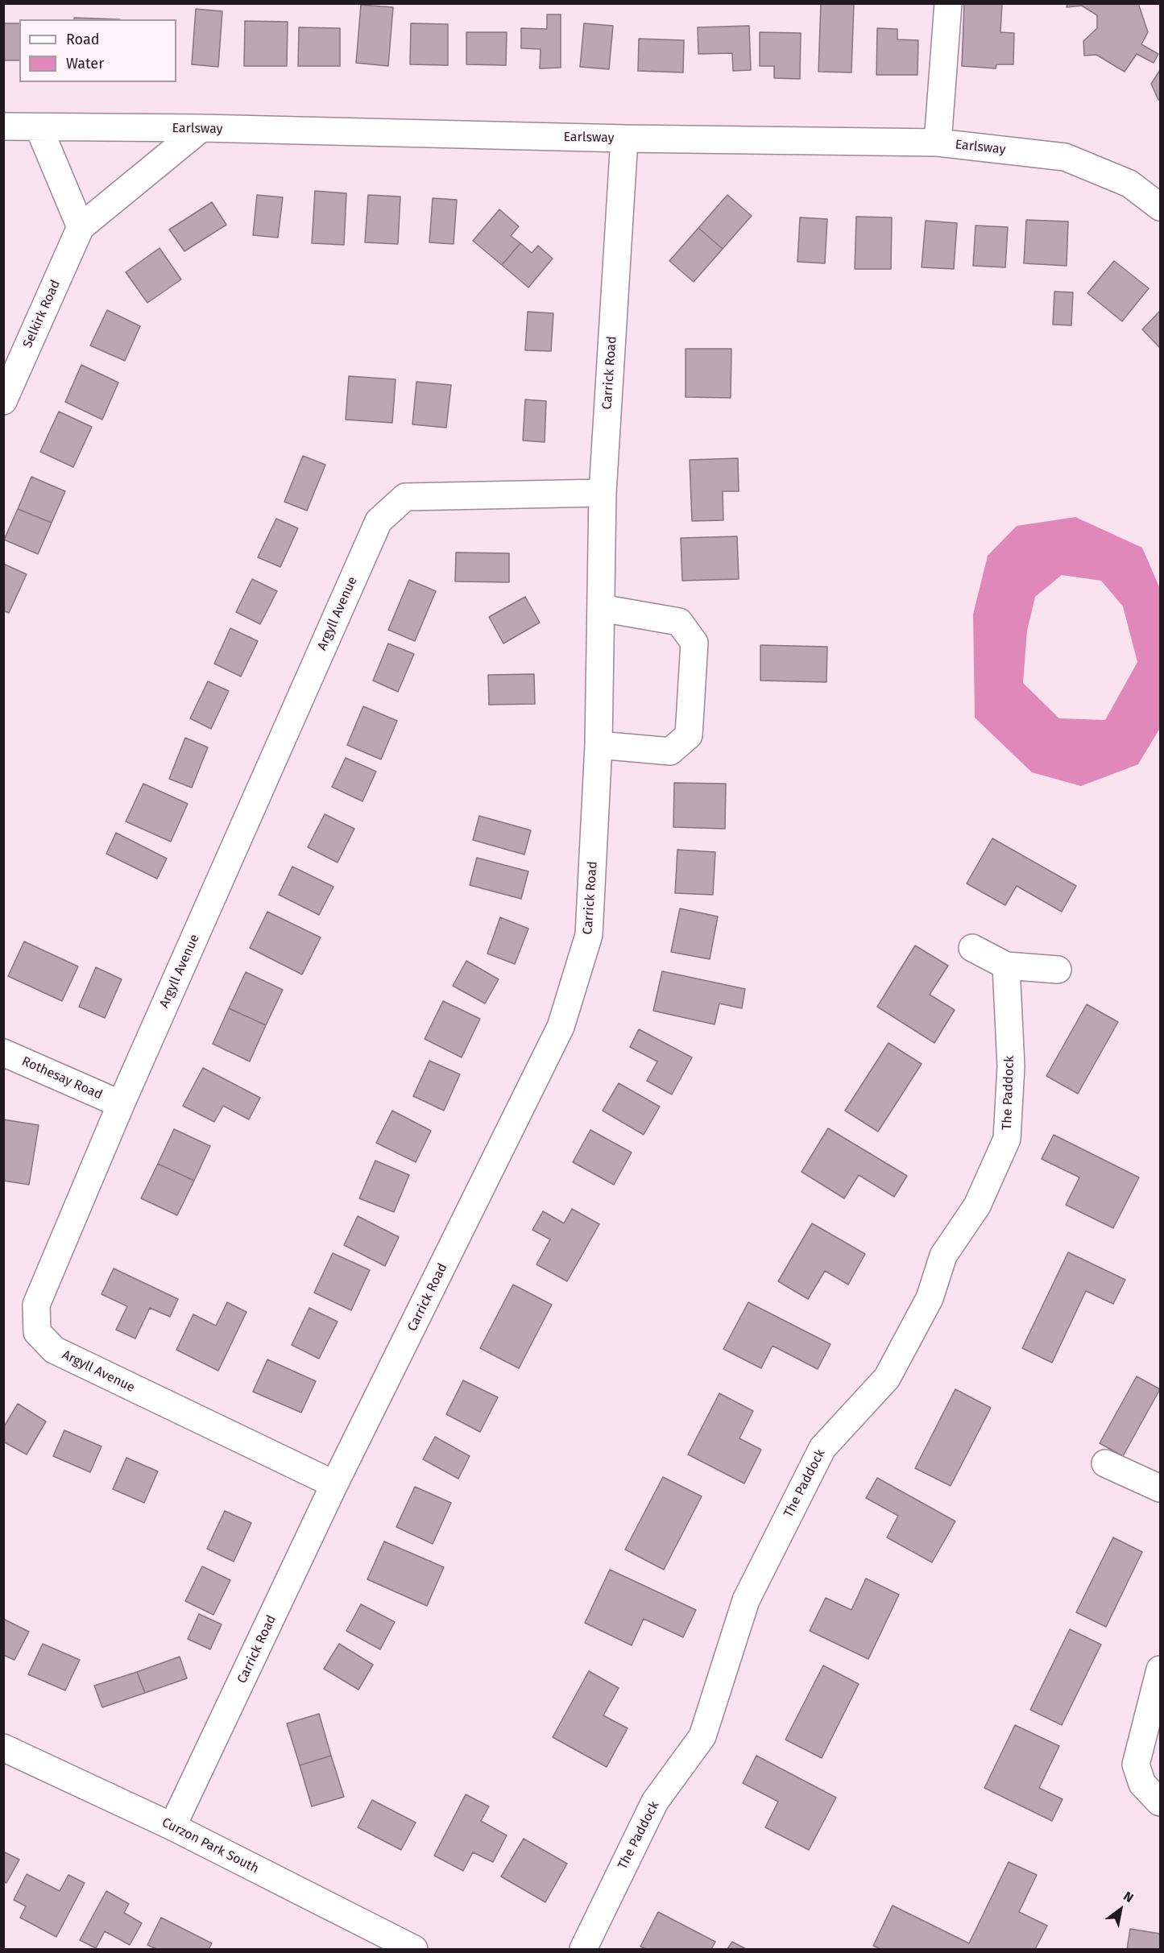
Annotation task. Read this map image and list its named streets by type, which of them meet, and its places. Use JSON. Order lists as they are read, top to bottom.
{
  "streets": {
    "street": [
      "Earlsway",
      "Selkirk Road",
      "Carrick Road",
      "Argyll Avenue",
      "Rothesay Road",
      "The Paddock",
      "Curzon Park South"
    ]
  },
  "crossings": [
    ["Earlsway", "Selkirk Road"],
    ["Earlsway", "Carrick Road"],
    ["Carrick Road", "Argyll Avenue"],
    ["Carrick Road", "Curzon Park South"],
    ["Argyll Avenue", "Rothesay Road"]
  ],
  "legend": ["Road", "Water"],
  "north": "top right"
}
